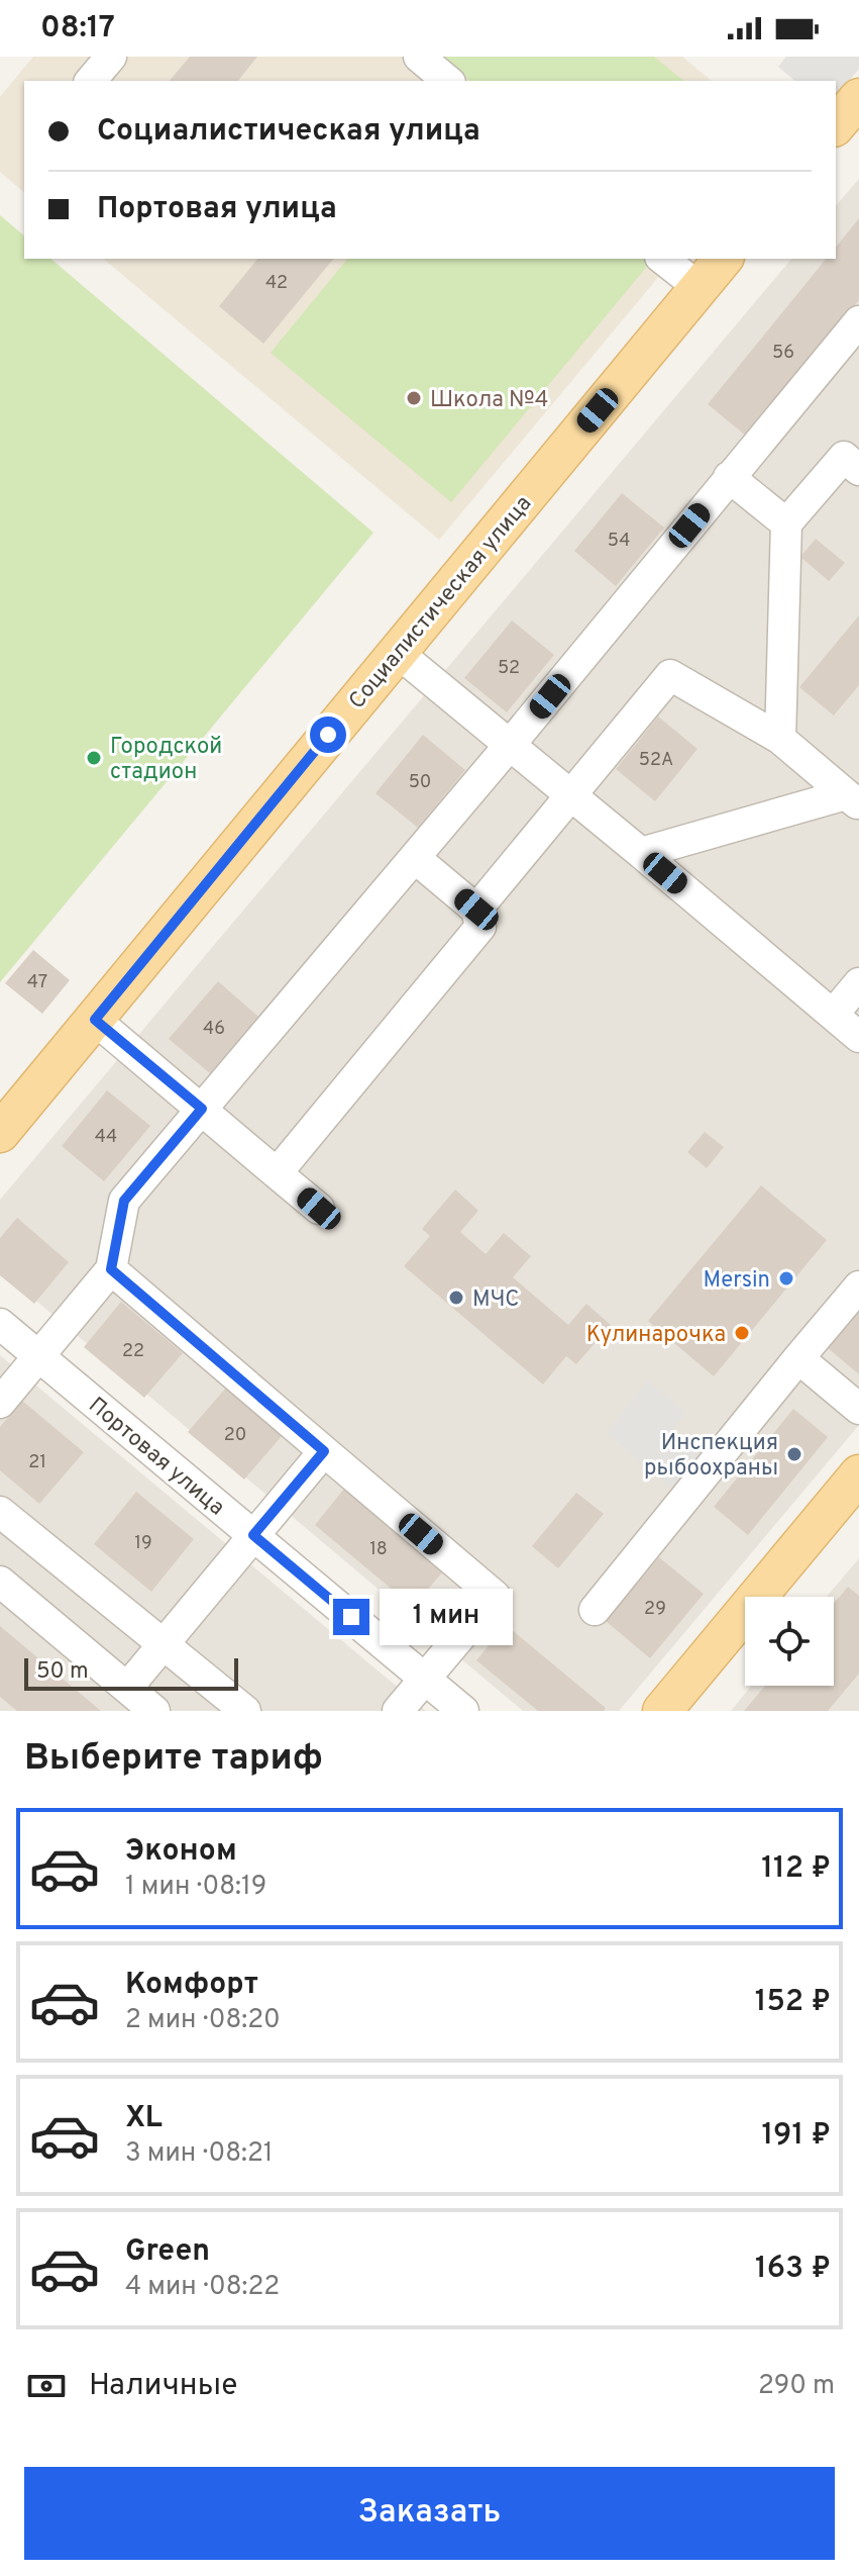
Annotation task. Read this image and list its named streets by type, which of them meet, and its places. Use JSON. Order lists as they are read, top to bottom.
{
  "streets": {
    "main road": ["Социалистическая улица"],
    "street": ["Портовая улица"]
  },
  "places": [
    "Школа №4",
    "Городской стадион",
    "Mersin",
    "МЧС",
    "Кулинарочка",
    "Инспекция рыбоохраны"
  ],
  "house_numbers": [
    "42",
    "56",
    "54",
    "52",
    "52А",
    "50",
    "47",
    "46",
    "44",
    "22",
    "20",
    "21",
    "19",
    "18",
    "29"
  ],
  "scale_bar": "50 m",
  "page": {
    "status": "08:17",
    "banner": ["Социалистическая улица", "Портовая улица"],
    "bubble": "1 мин",
    "scale": "50 m",
    "heading": "Выберите тариф",
    "list": [
      {
        "name": "Эконом",
        "note": "1 мин · 08:19",
        "value": "112 ₽"
      },
      {
        "name": "Комфорт",
        "note": "2 мин · 08:20",
        "value": "152 ₽"
      },
      {
        "name": "XL",
        "note": "3 мин · 08:21",
        "value": "191 ₽"
      },
      {
        "name": "Green",
        "note": "4 мин · 08:22",
        "value": "163 ₽"
      }
    ],
    "pay": ["Наличные", "290 m"],
    "buttons": "Заказать"
  }
}
